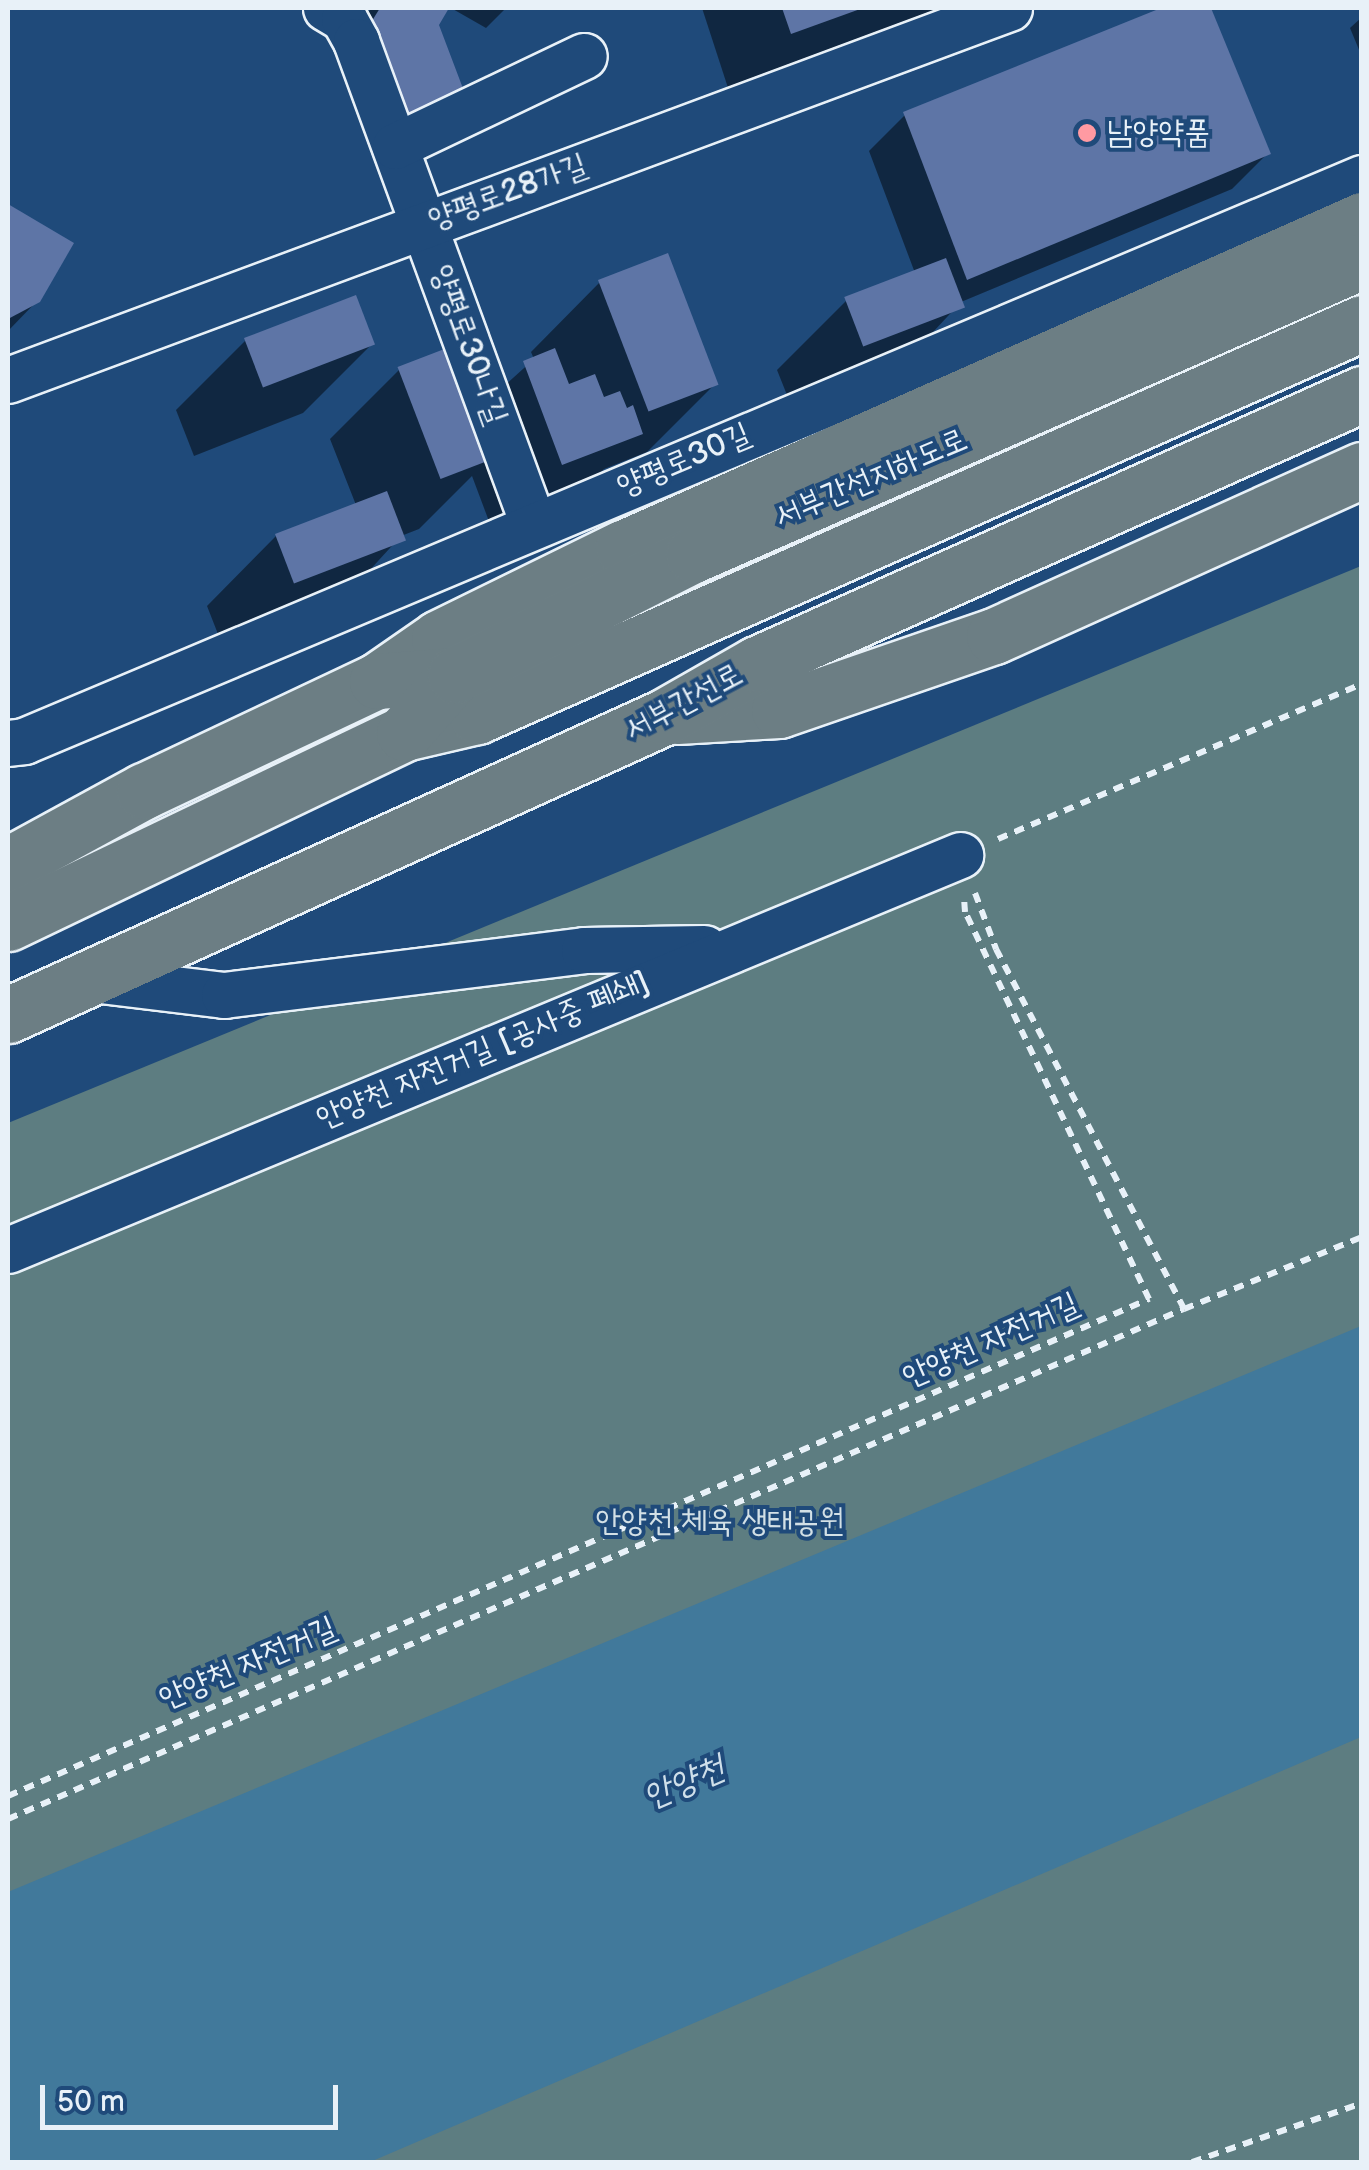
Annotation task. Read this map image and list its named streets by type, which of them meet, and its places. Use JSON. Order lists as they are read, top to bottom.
{
  "streets": {
    "main road": ["서부간선지하도로", "서부간선로"],
    "street": [
      "양평로28가길",
      "양평로30나길",
      "양평로30길",
      "안양천 자전거길 [공사중 폐쇄]"
    ],
    "path": ["안양천 자전거길"]
  },
  "crossings": [
    ["양평로28가길", "양평로30나길"],
    ["양평로30나길", "양평로30길"],
    ["서부간선지하도로", "서부간선로"],
    ["안양천 자전거길 [공사중 폐쇄]", "안양천 자전거길"]
  ],
  "water": ["안양천"],
  "parks": ["안양천 체육 생태공원"],
  "places": ["남양약품"],
  "scale_bar": "50 m"
}
